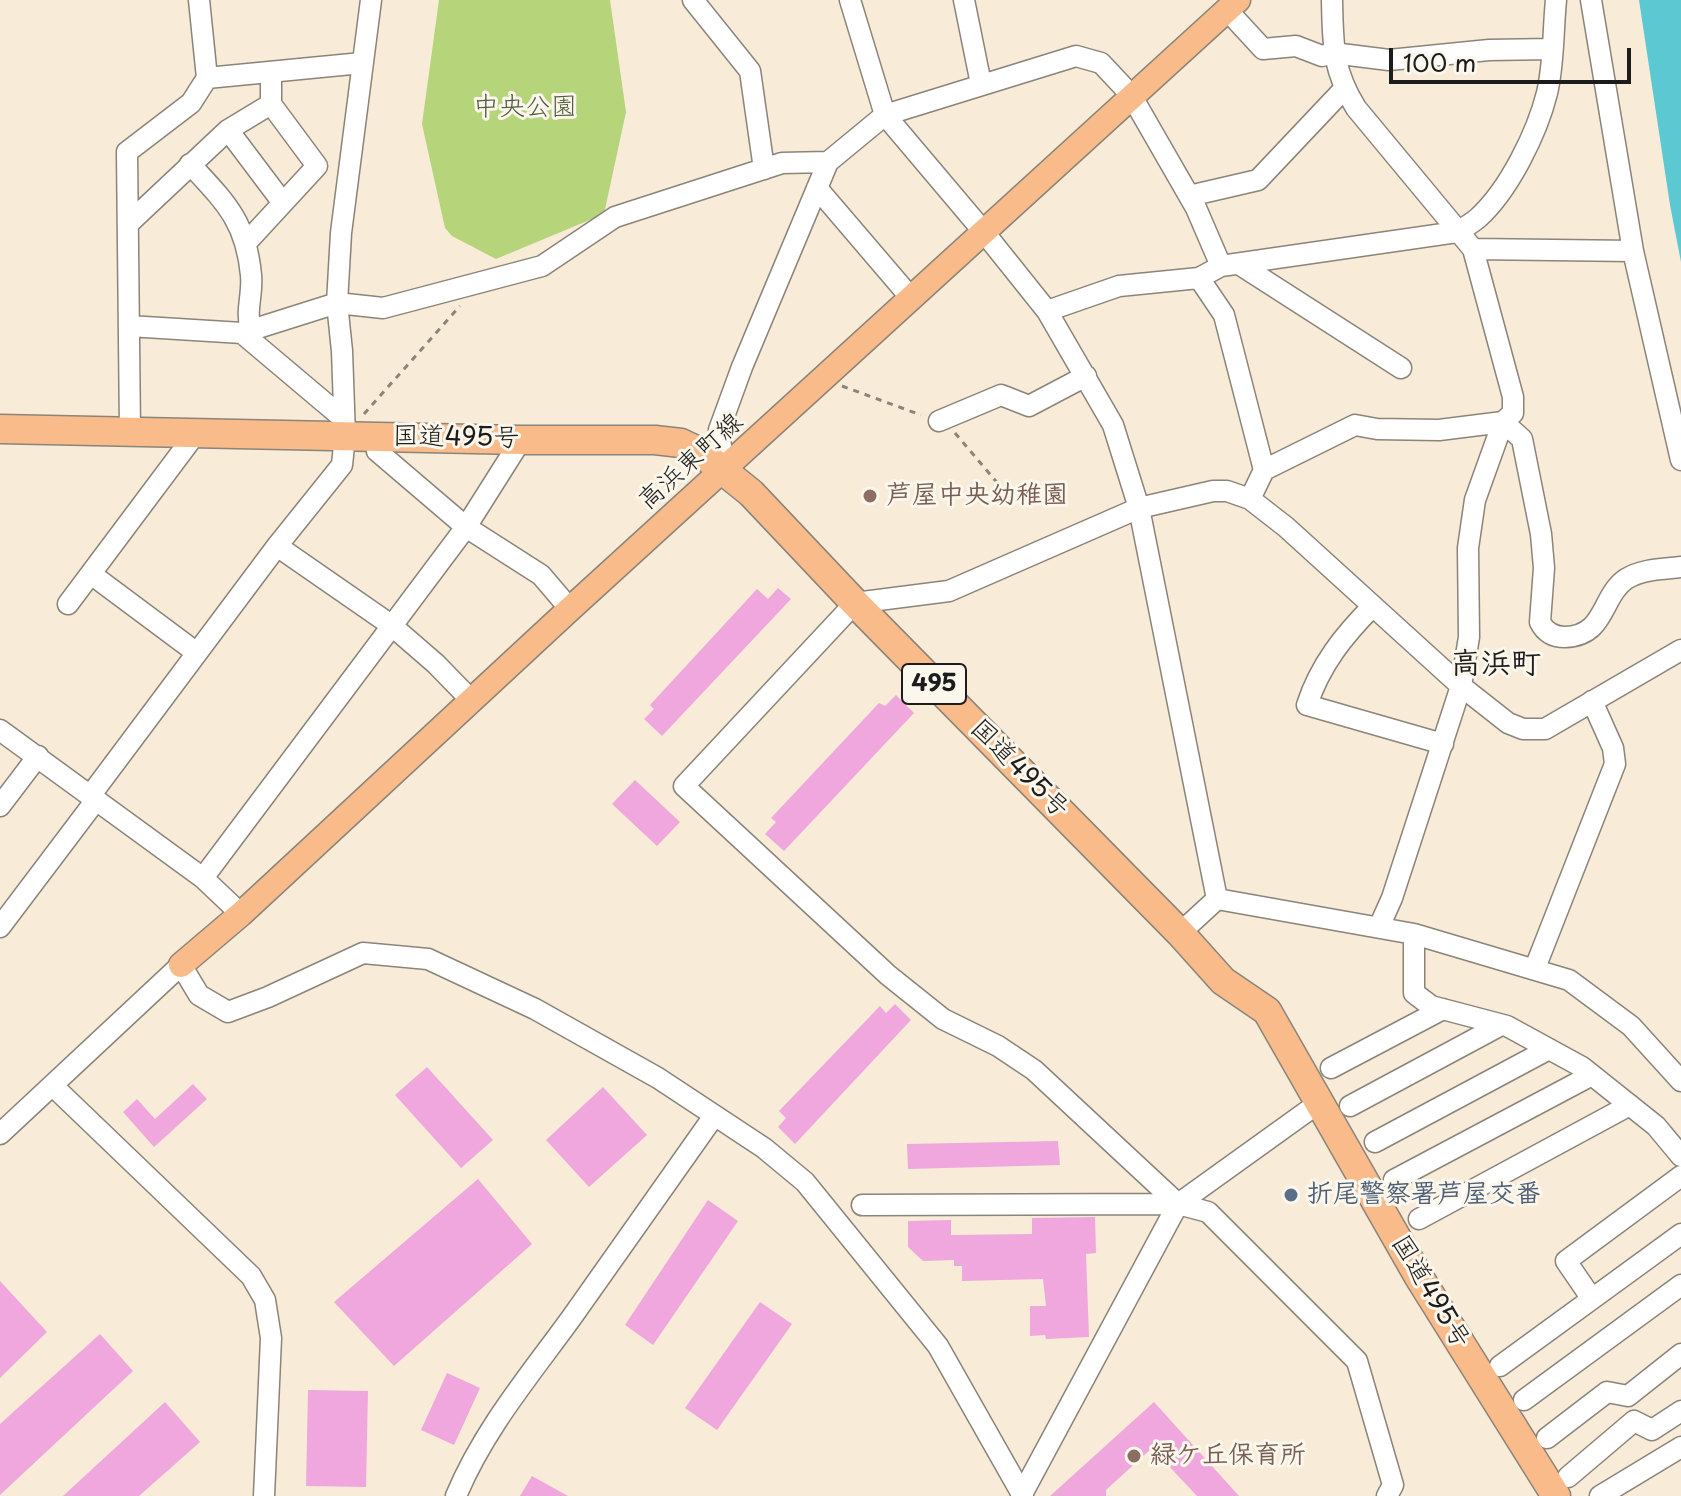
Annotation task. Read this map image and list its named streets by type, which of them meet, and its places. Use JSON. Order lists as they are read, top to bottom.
{
  "streets": {
    "highway": ["国道495号", "495"],
    "main road": ["高浜東町線"]
  },
  "crossings": [
    ["国道495号", "高浜東町線"]
  ],
  "districts": ["高浜町"],
  "parks": ["中央公園"],
  "places": ["芦屋中央幼稚園", "折尾警察署芦屋交番", "緑ケ丘保育所"],
  "scale_bar": "100 m"
}
